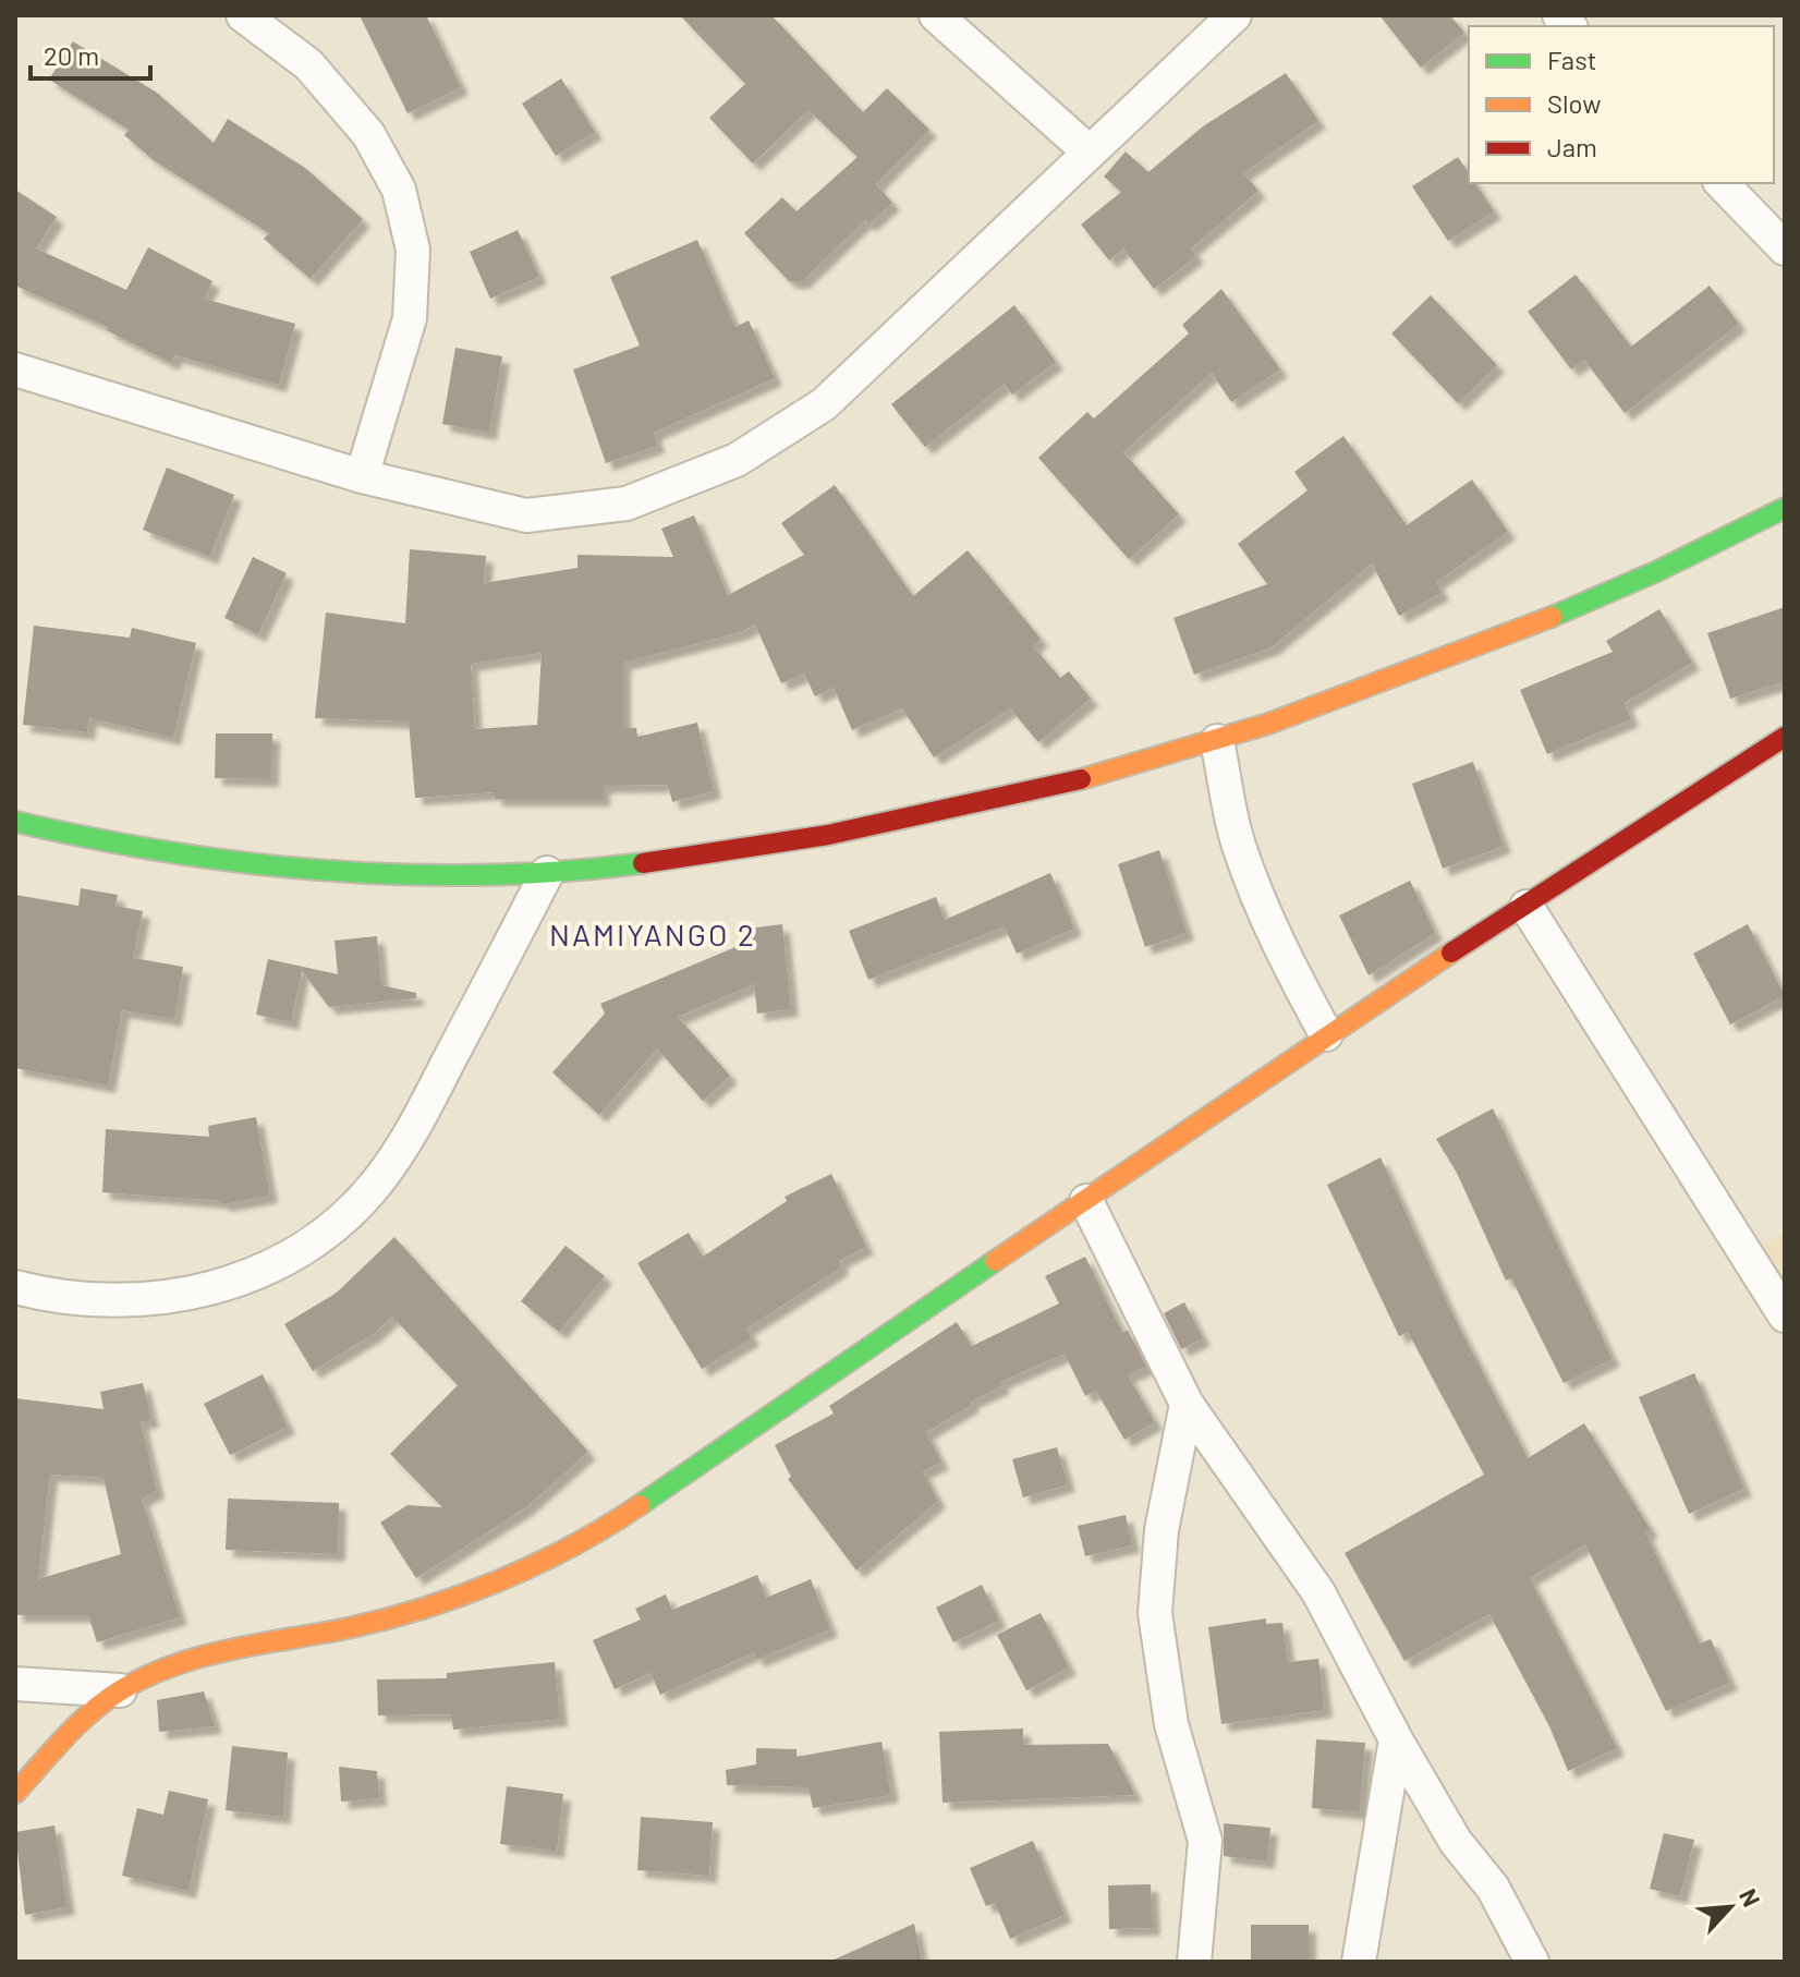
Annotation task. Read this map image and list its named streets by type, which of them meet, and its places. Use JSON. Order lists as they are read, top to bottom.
{
  "districts": ["NAMIYANGO 2"],
  "legend": ["Fast", "Slow", "Jam"],
  "scale_bar": "20 m",
  "north": "top right"
}
